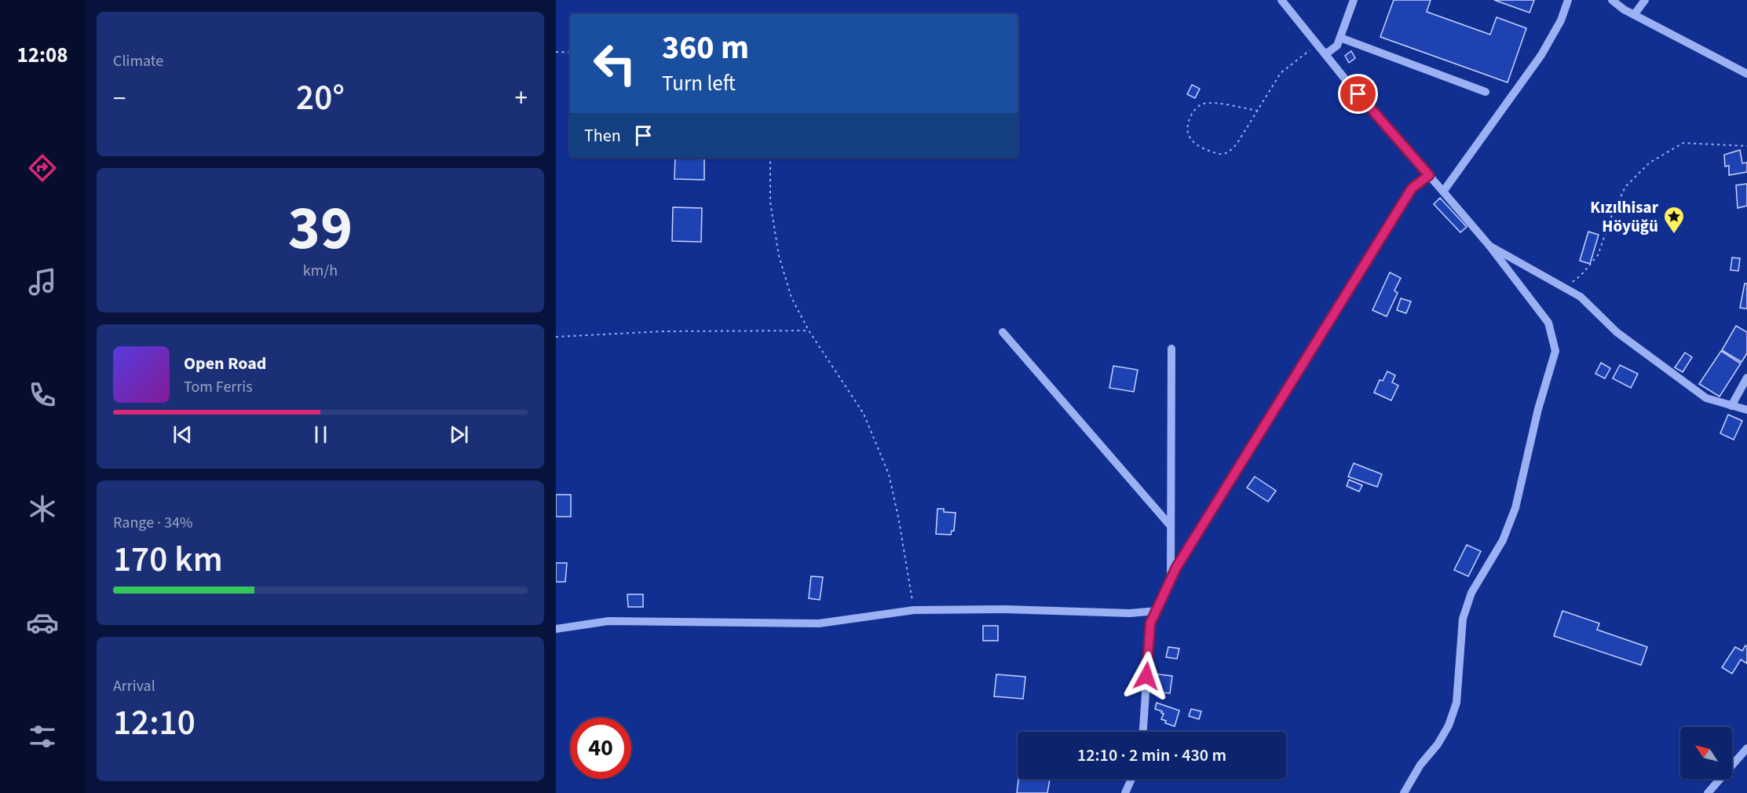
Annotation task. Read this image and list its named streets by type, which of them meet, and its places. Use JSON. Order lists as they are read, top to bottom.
{
  "places": {
    "place": ["Kızılhisar Höyüğü"]
  },
  "north": "top left",
  "page": {
    "tabs": "12:08",
    "tile": [
      "Climate",
      ["39", "km/h"],
      ["Range · 34%", "170 km"],
      ["Arrival", "12:10"]
    ],
    "turn": ["360 m", "Turn left"],
    "heat": ["−", "20°", "+"],
    "then": "Then",
    "song": ["Open Road", "Tom Ferris"],
    "limit": "40",
    "trip": "12:10 · 2 min · 430 m"
  }
}
